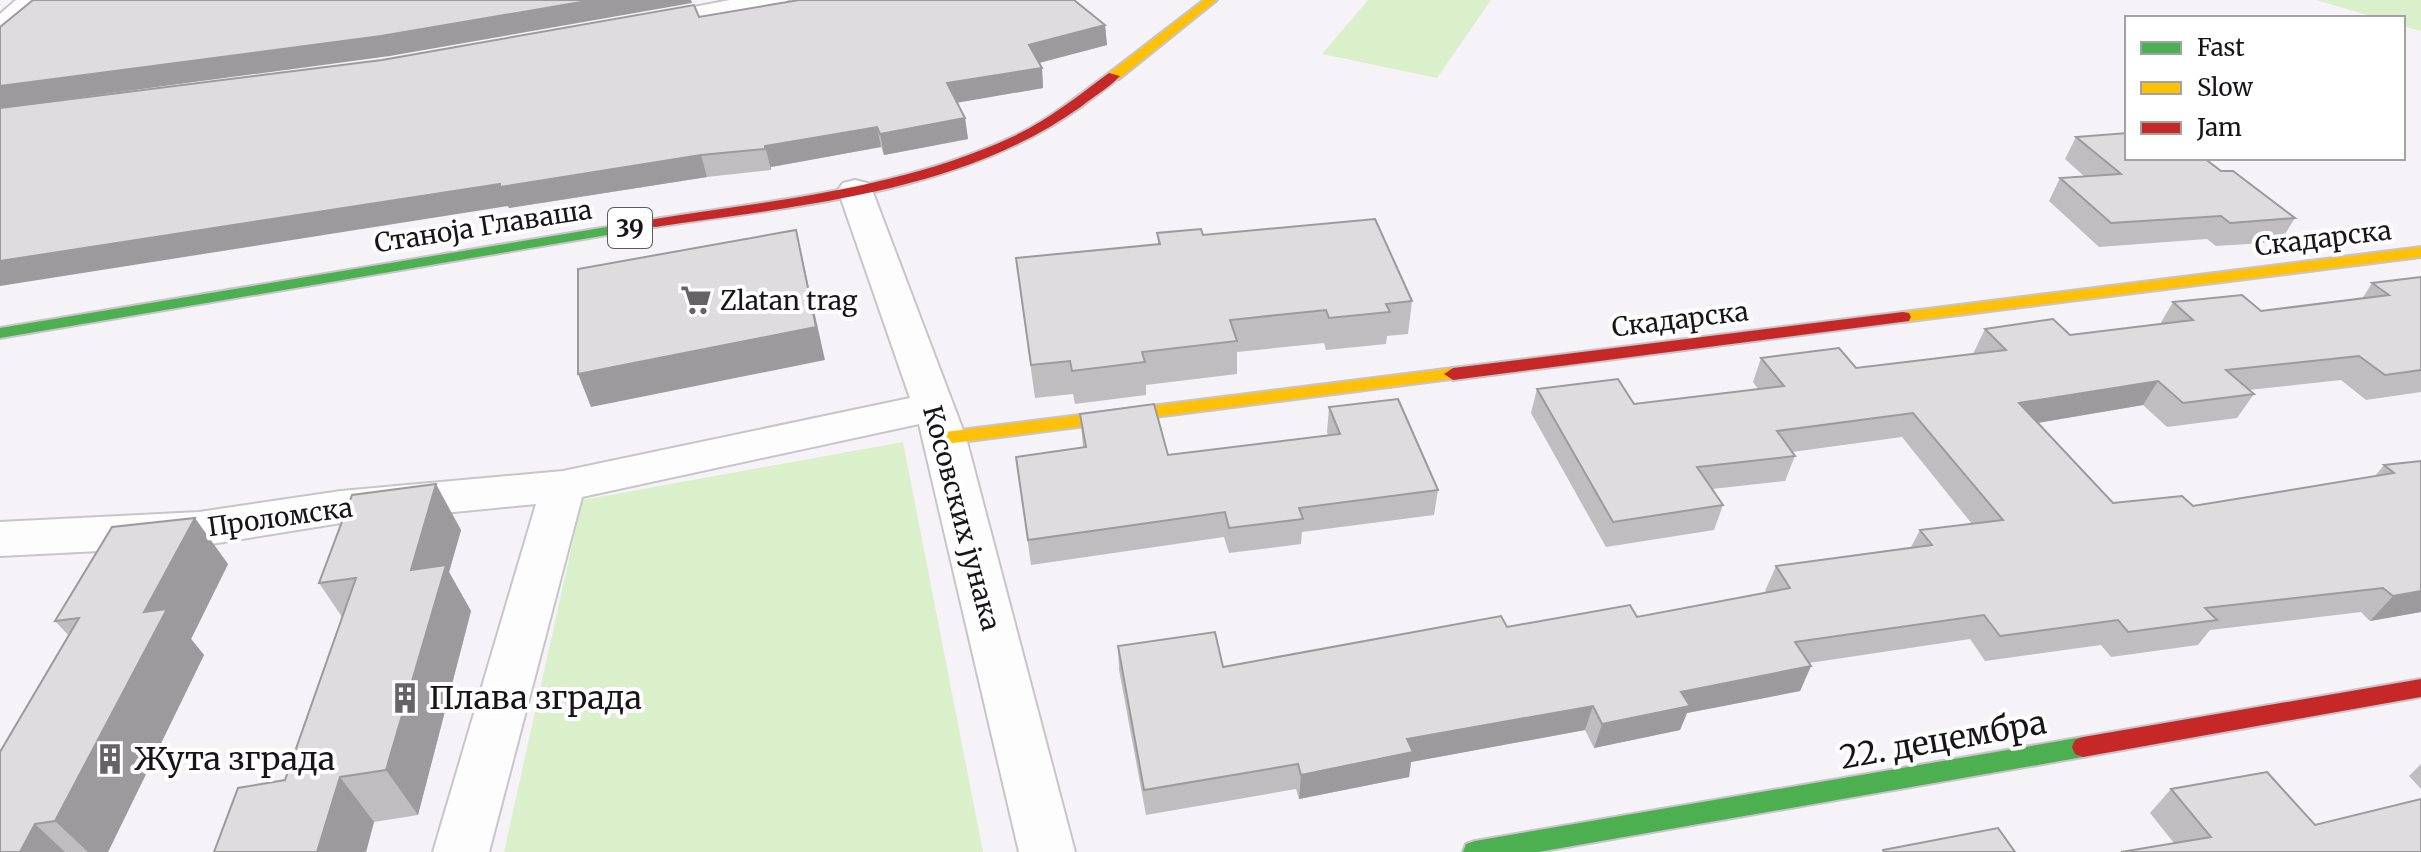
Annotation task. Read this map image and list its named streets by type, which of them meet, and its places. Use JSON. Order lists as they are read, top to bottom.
{
  "streets": {
    "street": [
      "Станоја Главаша",
      "39",
      "Скадарска",
      "Проломска",
      "Косовских јунака",
      "22. децембра"
    ]
  },
  "crossings": [
    ["Станоја Главаша", "Косовских јунака"],
    ["Скадарска", "Проломска"],
    ["Скадарска", "Косовских јунака"],
    ["Проломска", "Косовских јунака"]
  ],
  "places": {
    "supermarket": ["Zlatan trag"],
    "building": ["Плава зграда", "Жута зграда"]
  },
  "legend": ["Fast", "Slow", "Jam"]
}
